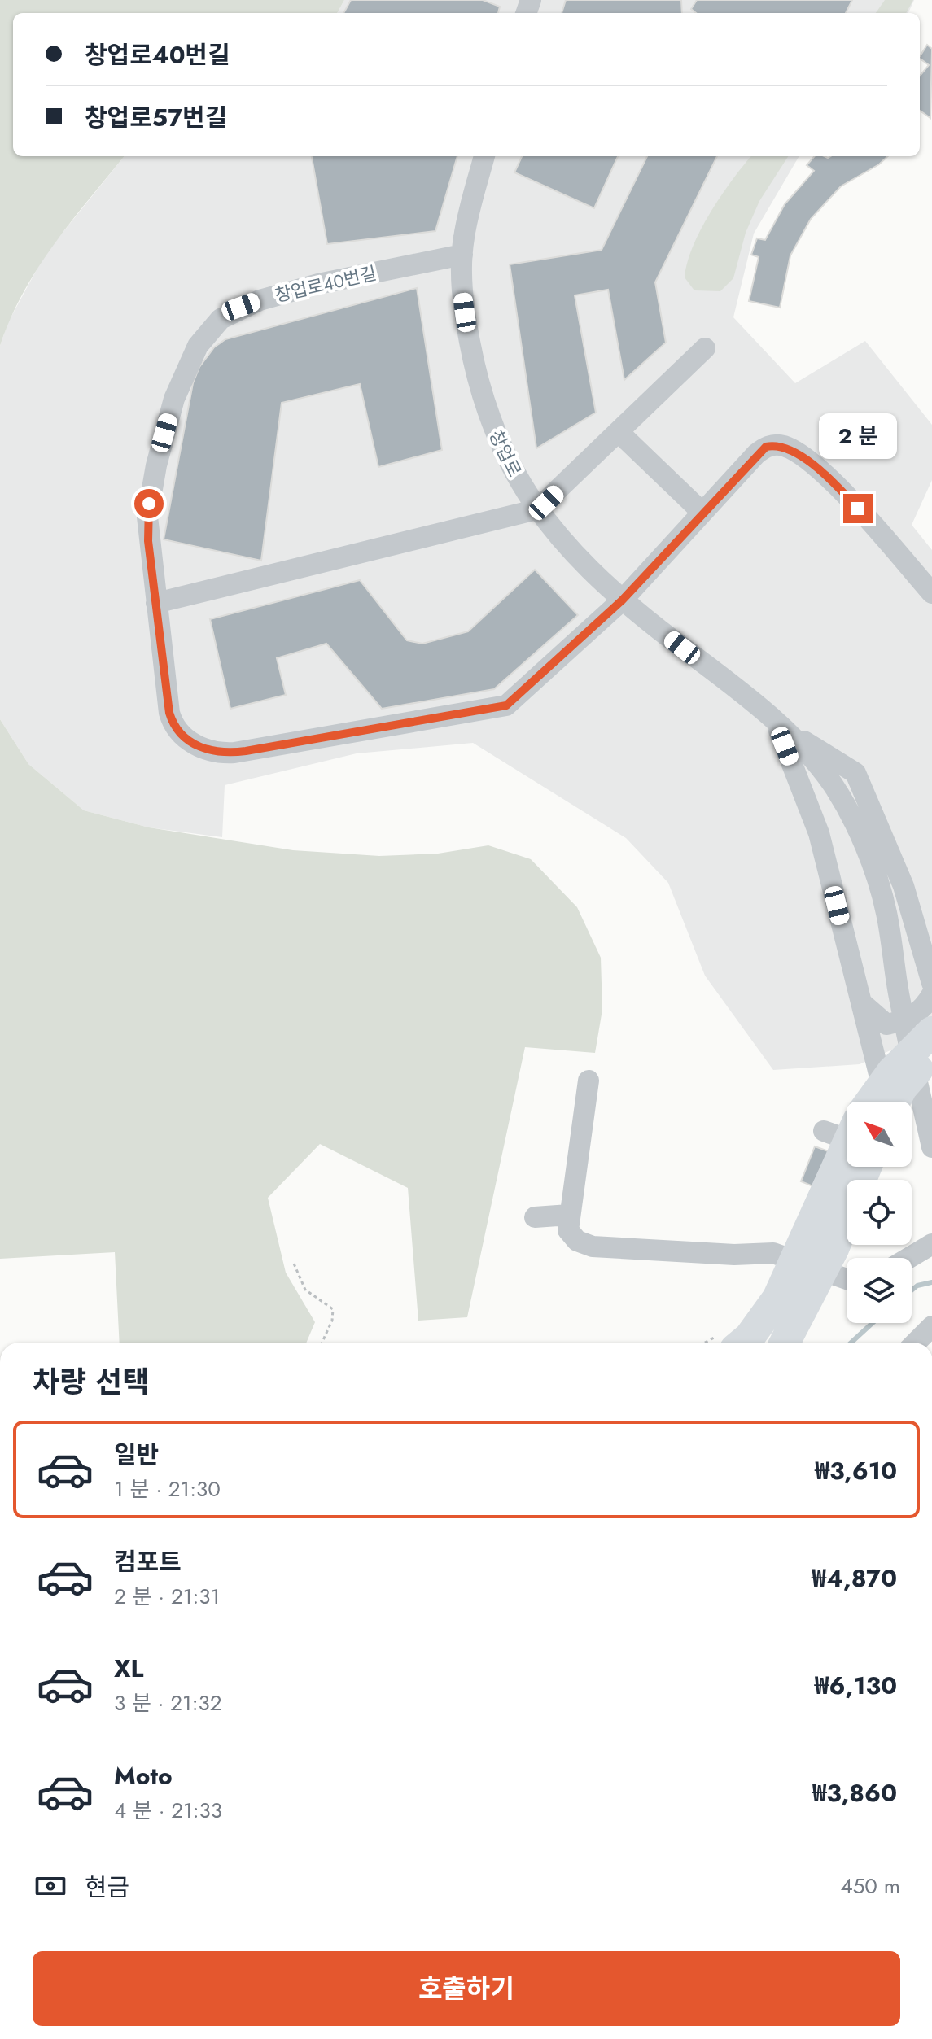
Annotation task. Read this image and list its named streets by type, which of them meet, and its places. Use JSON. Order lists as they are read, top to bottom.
{
  "streets": {
    "street": ["창업로40번길", "창업로"]
  },
  "crossings": [
    ["창업로40번길", "창업로"]
  ],
  "north": "top left",
  "page": {
    "banner": ["창업로40번길", "창업로57번길"],
    "bubble": "2 분",
    "heading": "차량 선택",
    "list": [
      {
        "name": "일반",
        "note": "1 분 · 21:30",
        "value": "₩3,610"
      },
      {
        "name": "컴포트",
        "note": "2 분 · 21:31",
        "value": "₩4,870"
      },
      {
        "name": "XL",
        "note": "3 분 · 21:32",
        "value": "₩6,130"
      },
      {
        "name": "Moto",
        "note": "4 분 · 21:33",
        "value": "₩3,860"
      }
    ],
    "pay": ["현금", "450 m"],
    "buttons": "호출하기"
  }
}
